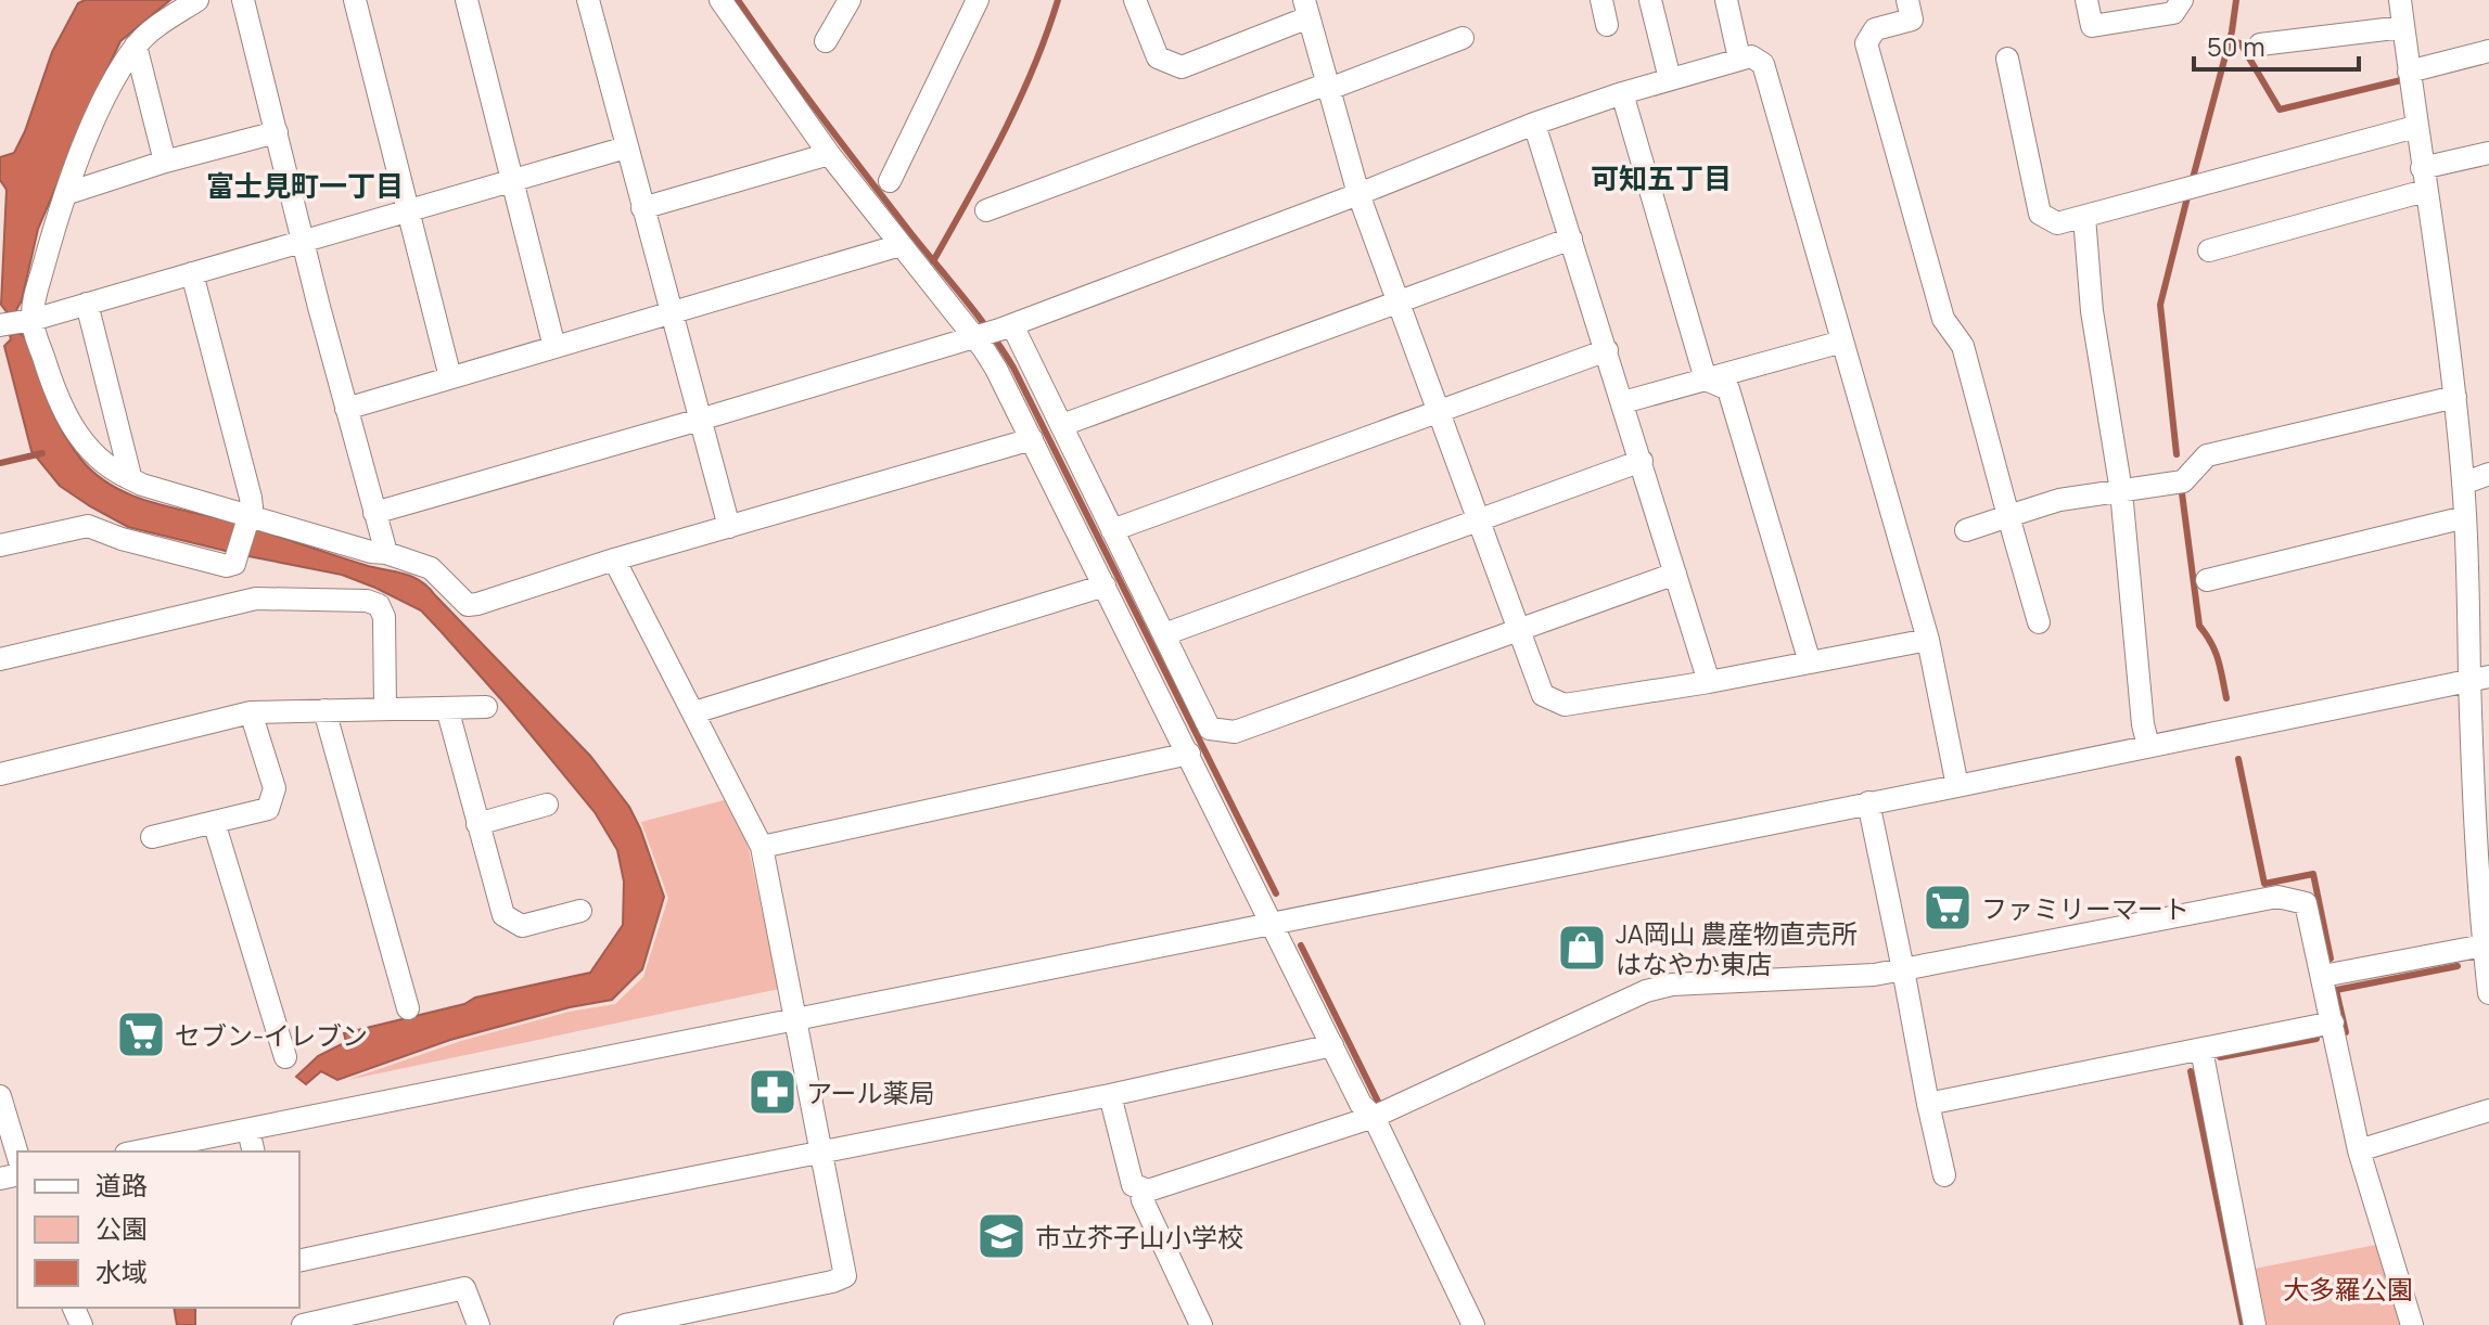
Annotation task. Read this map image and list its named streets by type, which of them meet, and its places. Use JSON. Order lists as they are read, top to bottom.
{
  "districts": ["可知五丁目", "富士見町一丁目"],
  "parks": ["大多羅公園"],
  "places": {
    "supermarket": ["ファミリーマート", "セブン-イレブン"],
    "shop": ["JA岡山 農産物直売所 はなやか東店"],
    "pharmacy": ["アール薬局"],
    "school or university": ["市立芥子山小学校"]
  },
  "legend": ["道路", "公園", "水域"],
  "scale_bar": "50 m"
}
